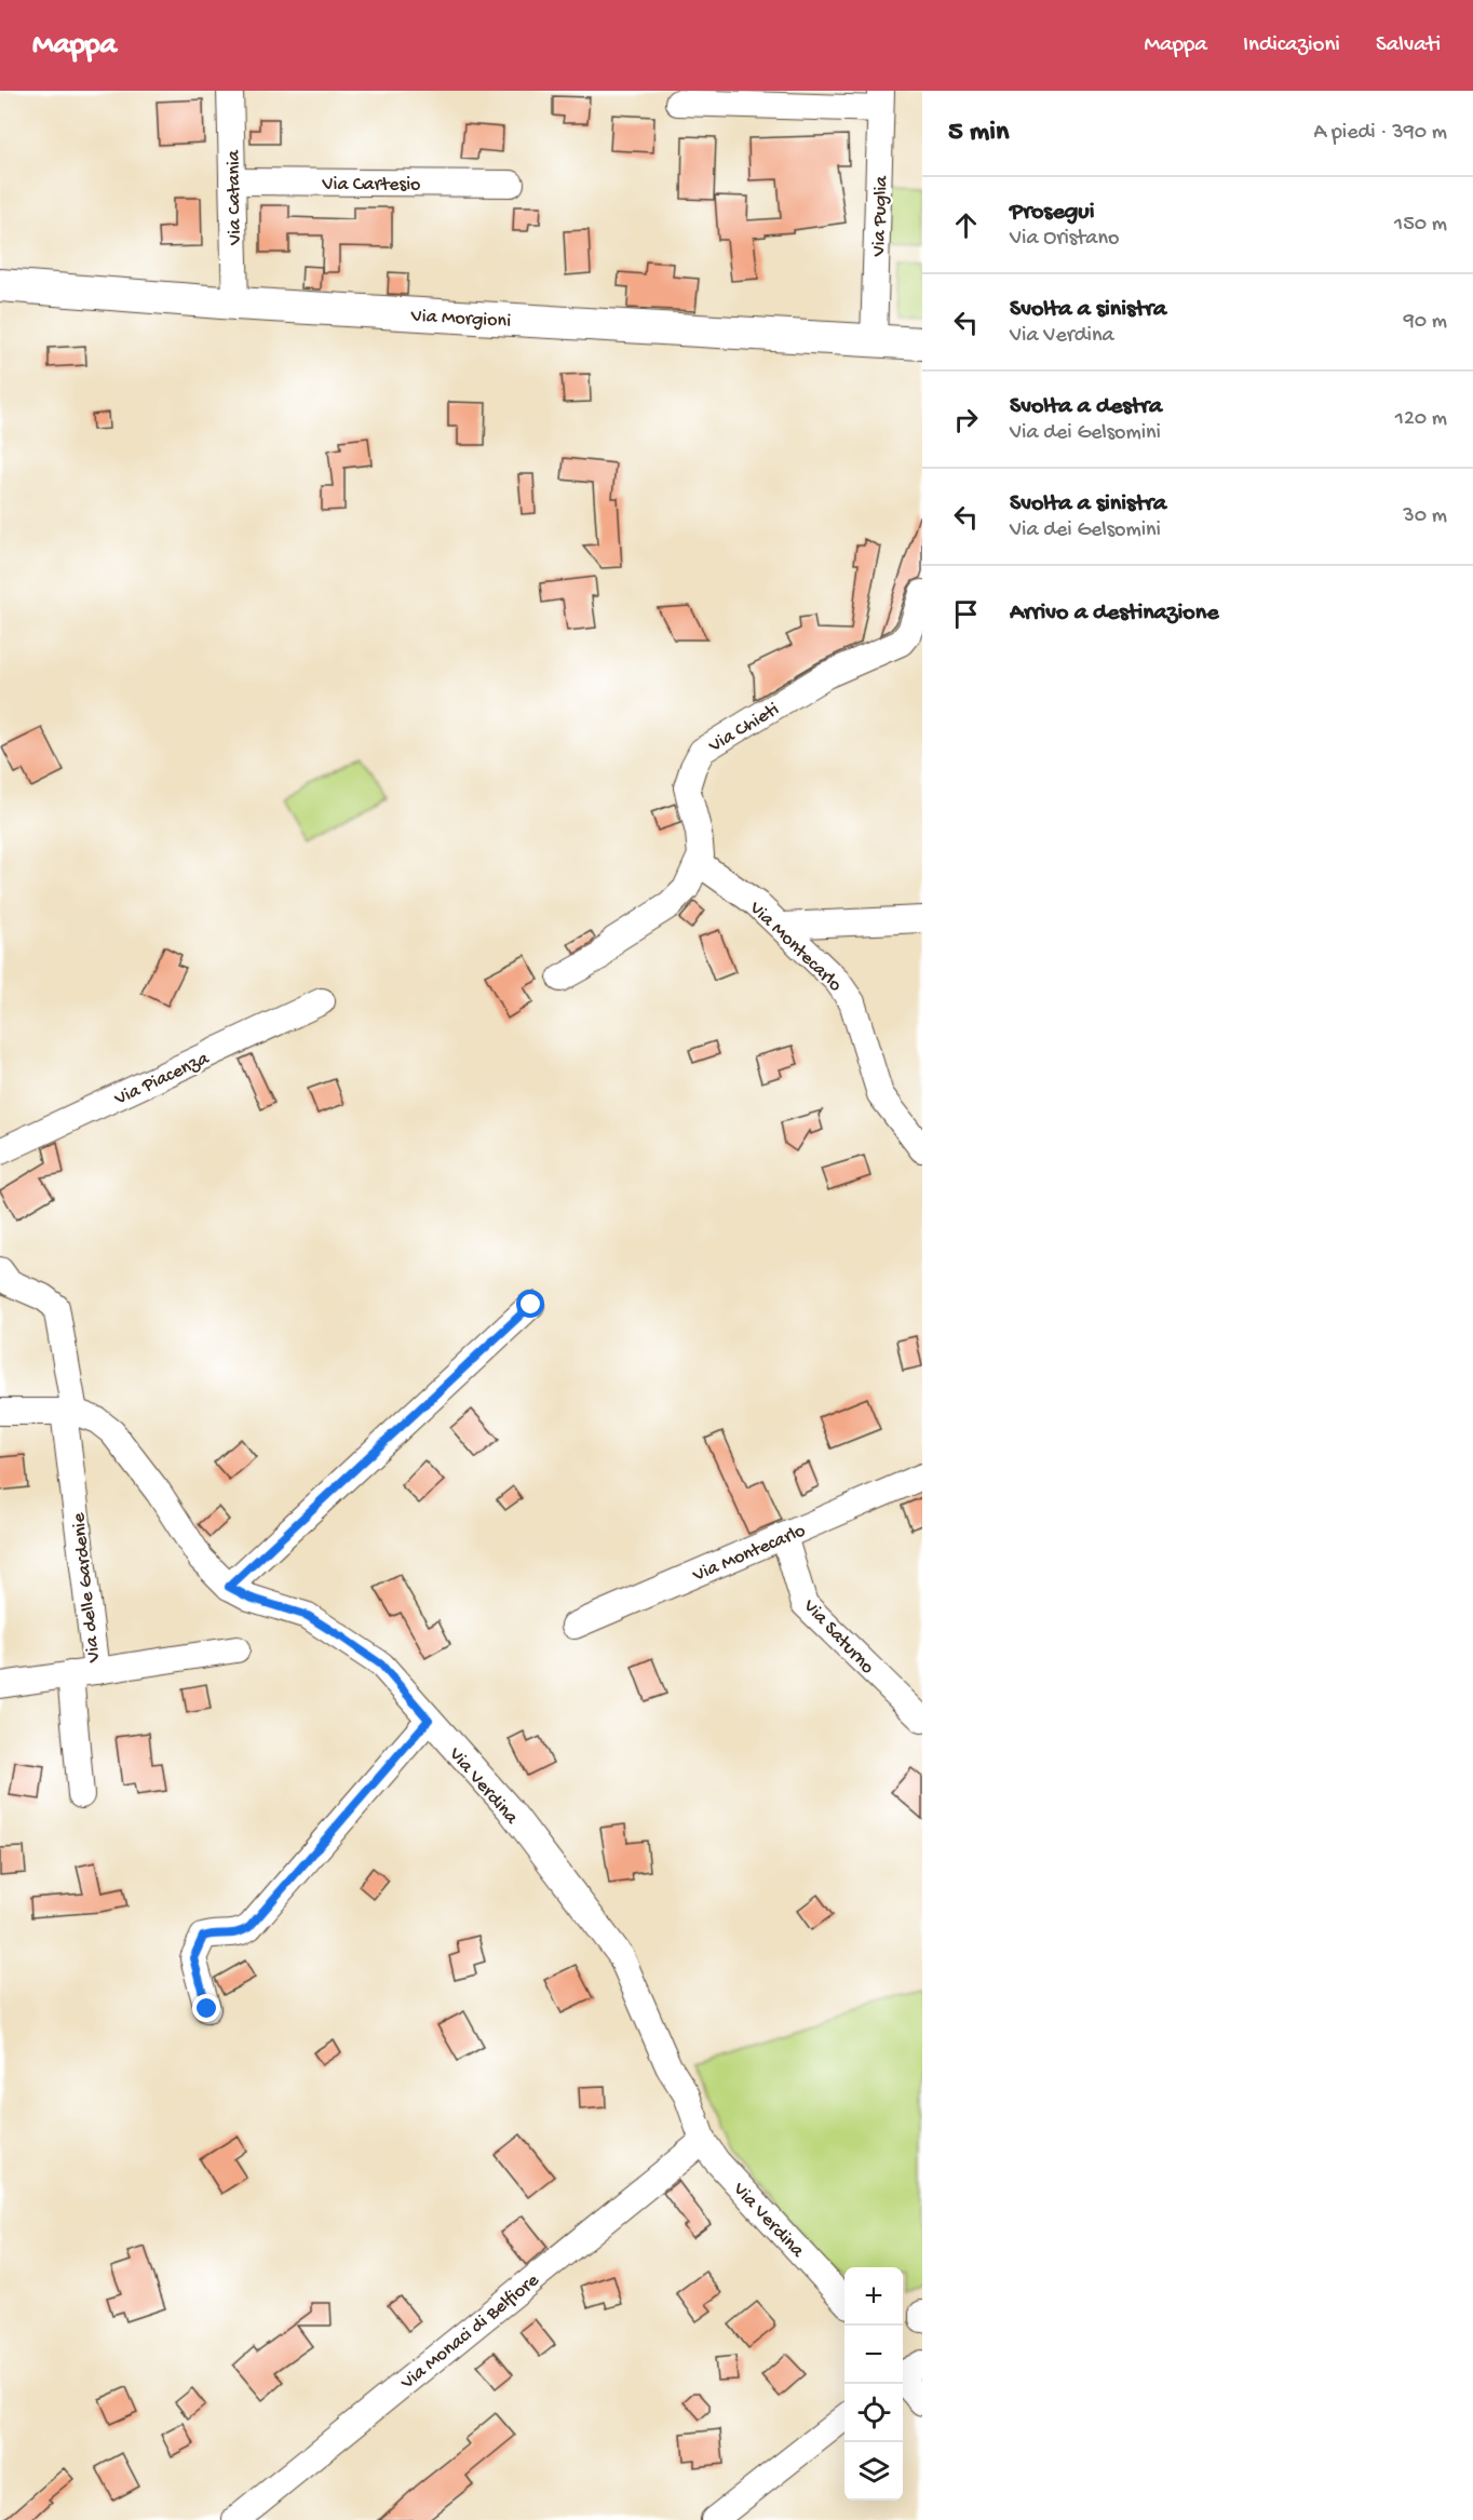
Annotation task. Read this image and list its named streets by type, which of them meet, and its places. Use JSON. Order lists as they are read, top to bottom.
{
  "streets": {
    "main road": ["Via Morgioni"],
    "street": [
      "Via Cartesio",
      "Via Catania",
      "Via Puglia",
      "Via Chieti",
      "Via Montecarlo",
      "Via Piacenza",
      "Via delle Gardenie",
      "Via Saturno",
      "Via Verdina",
      "Via Monaci di Belfiore"
    ]
  },
  "crossings": [
    ["Via Cartesio", "Via Catania"],
    ["Via Catania", "Via Morgioni"],
    ["Via Puglia", "Via Morgioni"],
    ["Via Chieti", "Via Montecarlo"],
    ["Via Montecarlo", "Via Saturno"],
    ["Via delle Gardenie", "Via Verdina"],
    ["Via Verdina", "Via Monaci di Belfiore"]
  ],
  "page": {
    "header": "Mappa",
    "nav": ["Mappa", "Indicazioni", "Salvati"],
    "heading": ["5 min", "A piedi · 390 m"],
    "list": [
      ["Prosegui", "Via Oristano", "150 m"],
      ["Svolta a sinistra", "Via Verdina", "90 m"],
      ["Svolta a destra", "Via dei Gelsomini", "120 m"],
      ["Svolta a sinistra", "Via dei Gelsomini", "30 m"],
      "Arrivo a destinazione"
    ],
    "map_buttons": ["+", "−"]
  }
}
